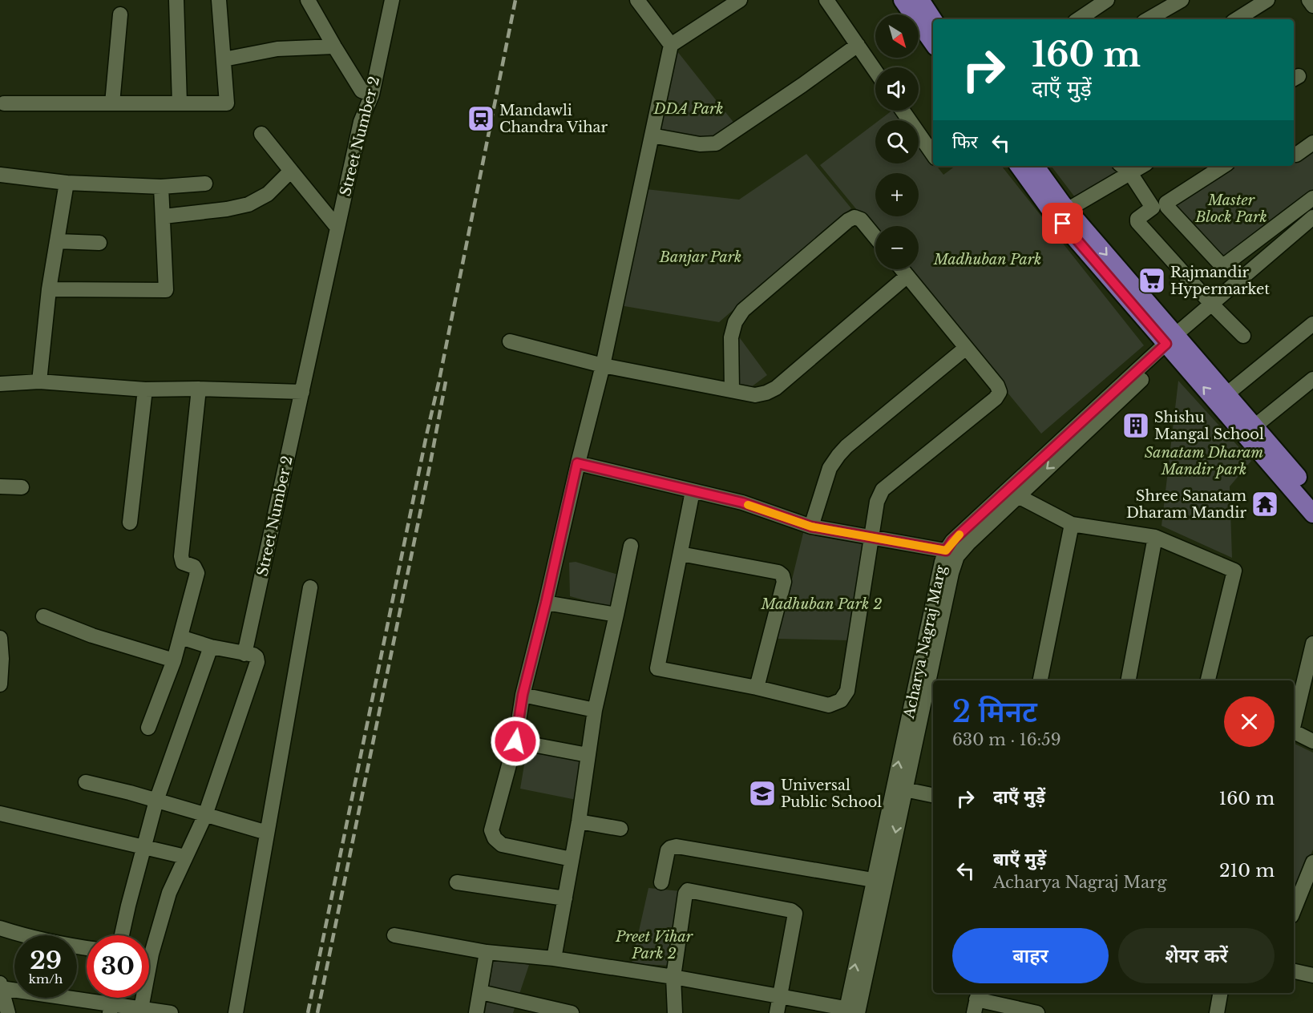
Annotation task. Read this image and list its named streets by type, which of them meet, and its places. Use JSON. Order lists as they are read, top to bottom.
{
  "streets": {
    "street": ["Street Number 2", "Acharya Nagraj Marg"]
  },
  "parks": [
    "DDA Park",
    "Master Block Park",
    "Banjar Park",
    "Madhuban Park",
    "Sanatam Dharam Mandir park",
    "Madhuban Park 2",
    "Preet Vihar Park 2"
  ],
  "places": {
    "station": ["Mandawli Chandra Vihar"],
    "supermarket": ["Rajmandir Hypermarket"],
    "building": ["Shishu Mangal School"],
    "temple": ["Shree Sanatam Dharam Mandir"],
    "school or university": ["Universal Public School"]
  },
  "north": "bottom right",
  "page": {
    "map_buttons": ["+", "−"],
    "turn": ["160 m", "दाएँ मुड़ें"],
    "then": "फिर",
    "heading": ["2 मिनट", "630 m · 16:59"],
    "list": [
      {
        "name": "दाएँ मुड़ें",
        "value": "160 m"
      },
      {
        "name": "बाएँ मुड़ें",
        "note": "Acharya Nagraj Marg",
        "value": "210 m"
      }
    ],
    "buttons": ["बाहर", "शेयर करें"],
    "speed": "29 km/h",
    "limit": "30"
  }
}
